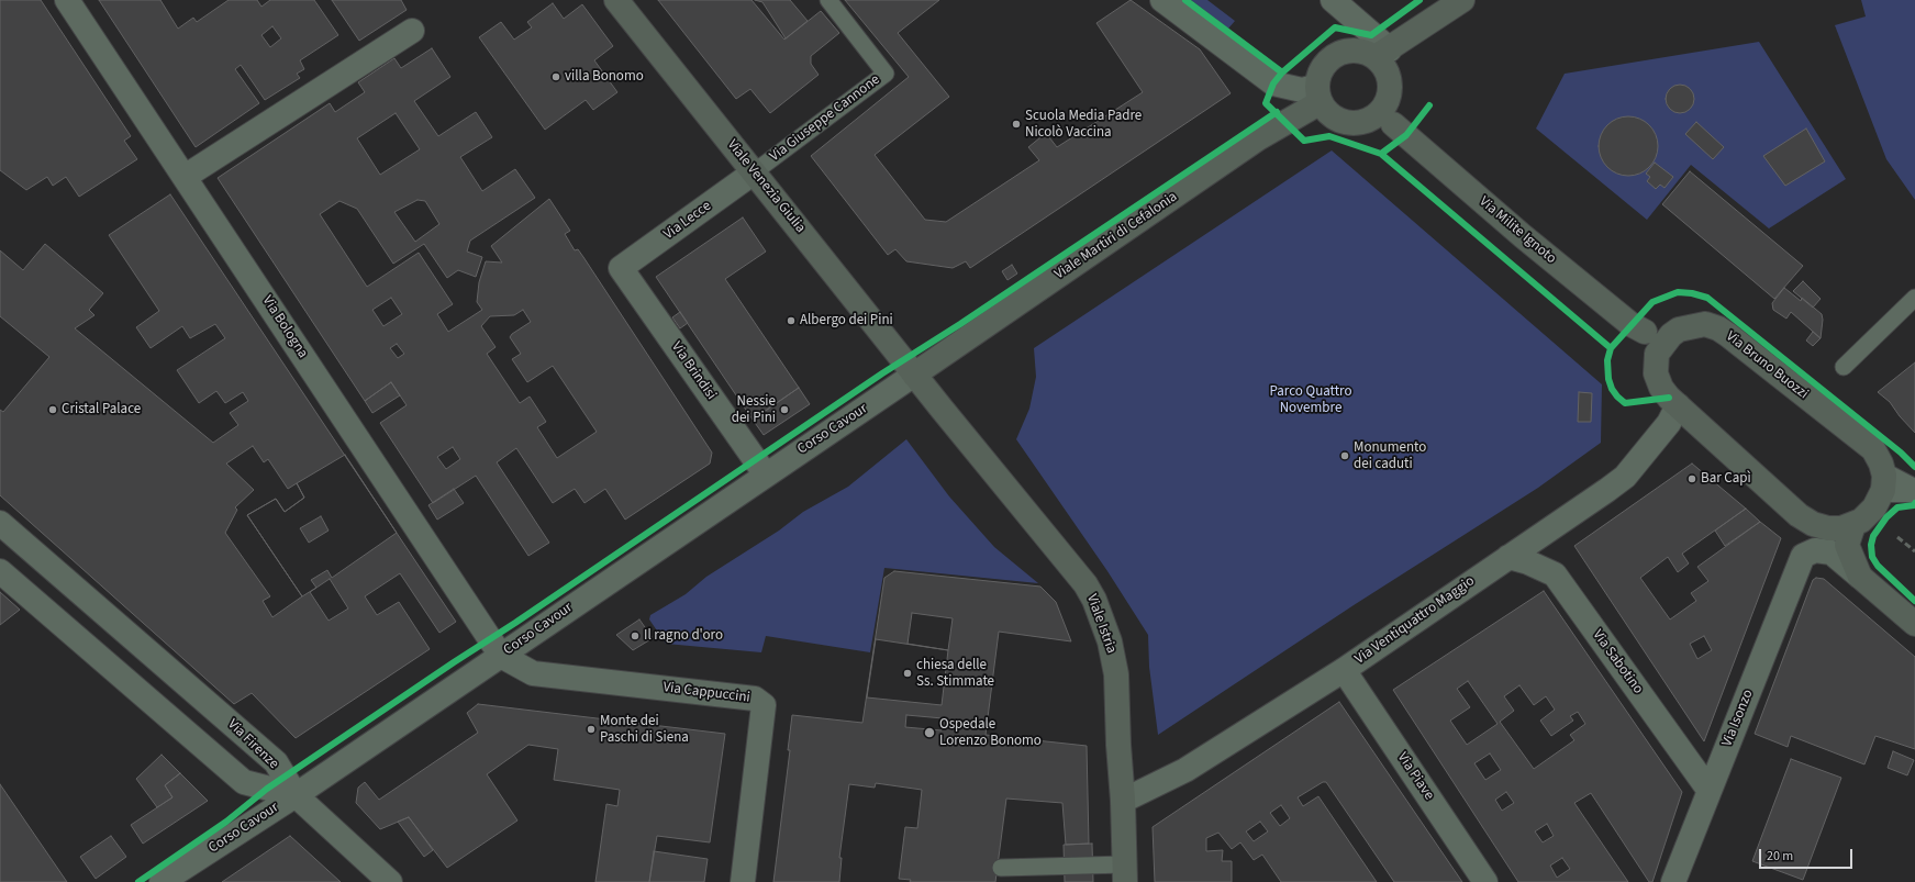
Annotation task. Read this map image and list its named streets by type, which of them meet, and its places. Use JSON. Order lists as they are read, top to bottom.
{
  "streets": {
    "main road": [
      "Viale Venezia Giulia",
      "Via Milite Ignoto",
      "Viale Martiri di Cefalonia",
      "Via Bruno Buozzi",
      "Viale Istria"
    ],
    "street": [
      "Via Lecce",
      "Via Bologna",
      "Via Brindisi",
      "Corso Cavour",
      "Via Ventiquattro Maggio",
      "Via Sabotino",
      "Via Cappuccini",
      "Via Isonzo",
      "Via Firenze",
      "Via Piave"
    ],
    "lane": ["Via Giuseppe Cannone"]
  },
  "crossings": [
    ["Via Giuseppe Cannone", "Viale Venezia Giulia"],
    ["Via Giuseppe Cannone", "Via Lecce"],
    ["Viale Venezia Giulia", "Via Lecce"],
    ["Viale Venezia Giulia", "Viale Martiri di Cefalonia"],
    ["Viale Venezia Giulia", "Corso Cavour"],
    ["Viale Venezia Giulia", "Viale Istria"],
    ["Via Lecce", "Via Brindisi"],
    ["Via Milite Ignoto", "Viale Martiri di Cefalonia"],
    ["Via Milite Ignoto", "Via Bruno Buozzi"],
    ["Viale Martiri di Cefalonia", "Corso Cavour"],
    ["Viale Martiri di Cefalonia", "Viale Istria"],
    ["Via Bologna", "Corso Cavour"],
    ["Via Bologna", "Via Cappuccini"],
    ["Via Brindisi", "Corso Cavour"],
    ["Corso Cavour", "Viale Istria"],
    ["Corso Cavour", "Via Cappuccini"],
    ["Corso Cavour", "Via Firenze"],
    ["Via Ventiquattro Maggio", "Viale Istria"],
    ["Via Ventiquattro Maggio", "Via Sabotino"],
    ["Via Ventiquattro Maggio", "Via Piave"],
    ["Via Sabotino", "Via Isonzo"]
  ],
  "parks": ["Parco Quattro Novembre"],
  "places": [
    "villa Bonomo",
    "Scuola Media Padre Nicolò Vaccina",
    "Albergo dei Pini",
    "Cristal Palace",
    "Nessie dei Pini",
    "Monumento dei caduti",
    "Bar Capì",
    "Il ragno d'oro",
    "chiesa delle Ss. Stimmate",
    "Monte dei Paschi di Siena",
    "Ospedale Lorenzo Bonomo"
  ],
  "scale_bar": "20 m"
}
